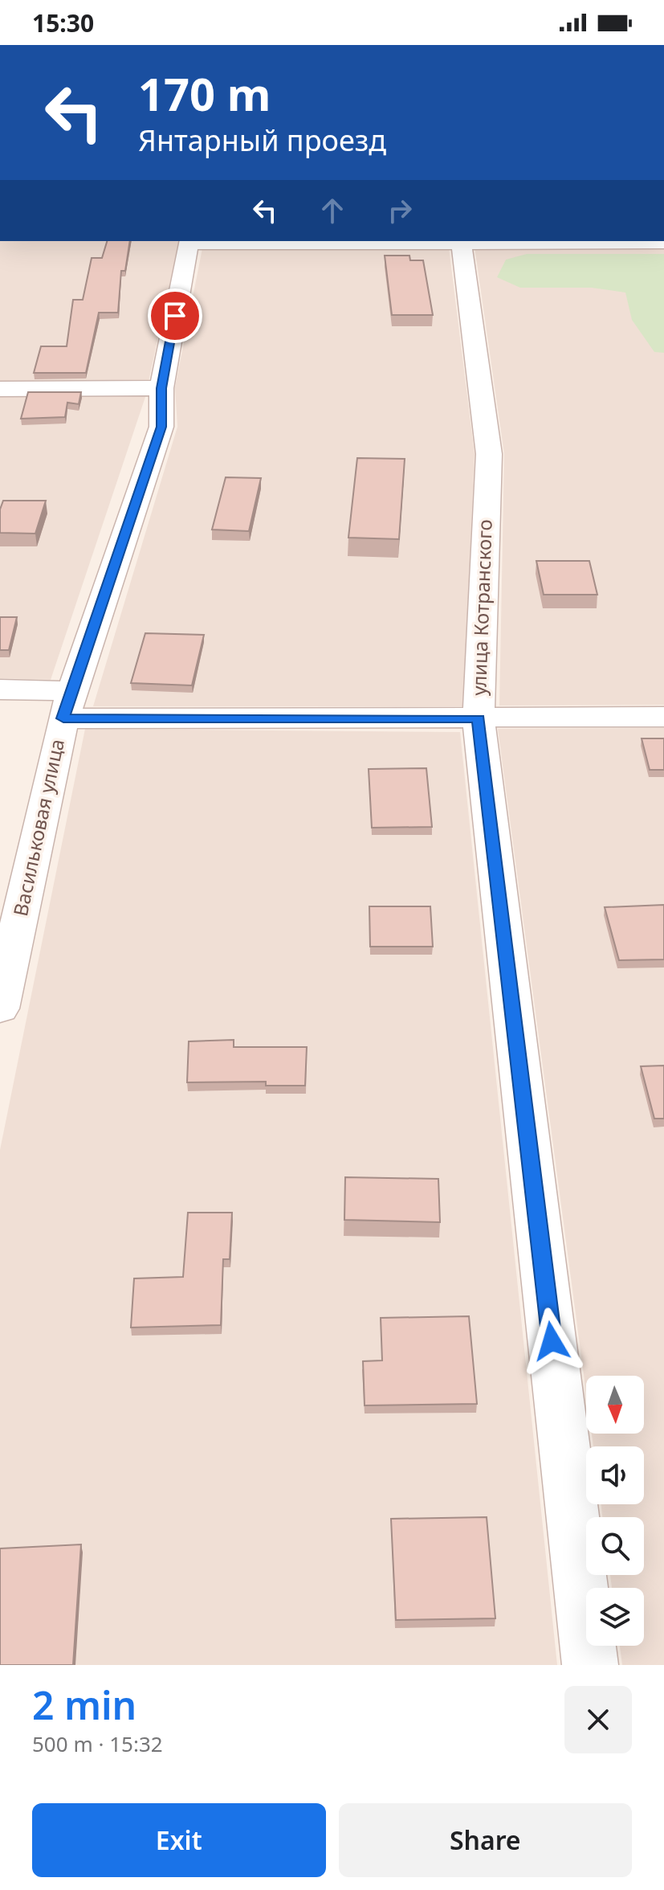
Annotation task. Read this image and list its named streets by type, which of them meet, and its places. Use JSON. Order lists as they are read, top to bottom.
{
  "streets": {
    "street": ["улица Котранского", "Васильковая улица"]
  },
  "north": "bottom",
  "page": {
    "status": "15:30",
    "turn": ["170 m", "Янтарный проезд"],
    "heading": ["2 min", "500 m · 15:32"],
    "buttons": ["Exit", "Share"]
  }
}
